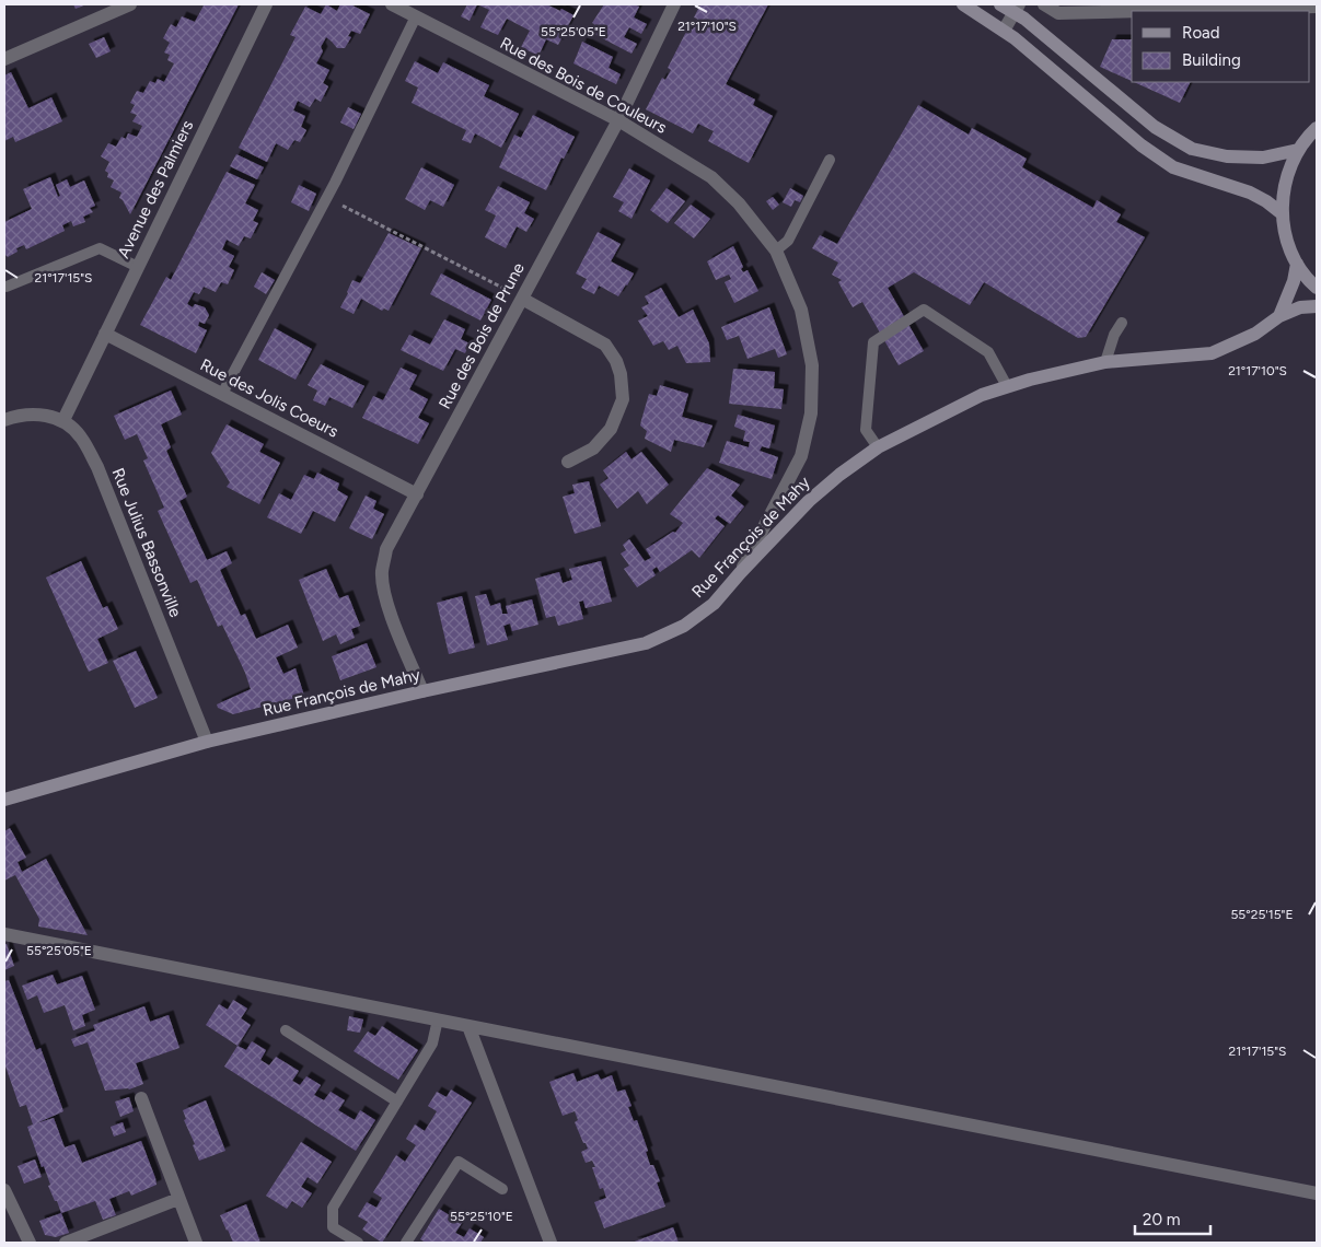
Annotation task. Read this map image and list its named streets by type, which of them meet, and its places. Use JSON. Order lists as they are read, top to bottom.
{
  "streets": {
    "main road": ["Rue François de Mahy"],
    "street": [
      "Rue des Bois de Couleurs",
      "Avenue des Palmiers",
      "Rue des Bois de Prune",
      "Rue des Jolis Coeurs",
      "Rue Julius Bassonville"
    ]
  },
  "crossings": [
    ["Rue des Bois de Couleurs", "Rue des Bois de Prune"],
    ["Rue des Bois de Couleurs", "Rue François de Mahy"],
    ["Avenue des Palmiers", "Rue des Jolis Coeurs"],
    ["Avenue des Palmiers", "Rue Julius Bassonville"],
    ["Rue des Bois de Prune", "Rue des Jolis Coeurs"],
    ["Rue des Bois de Prune", "Rue François de Mahy"],
    ["Rue François de Mahy", "Rue Julius Bassonville"]
  ],
  "legend": ["Road", "Building"],
  "scale_bar": "20 m",
  "coordinates": [
    "21°17'10\"S",
    "55°25'05\"E",
    "21°17'15\"S",
    "55°25'15\"E",
    "55°25'10\"E"
  ]
}
